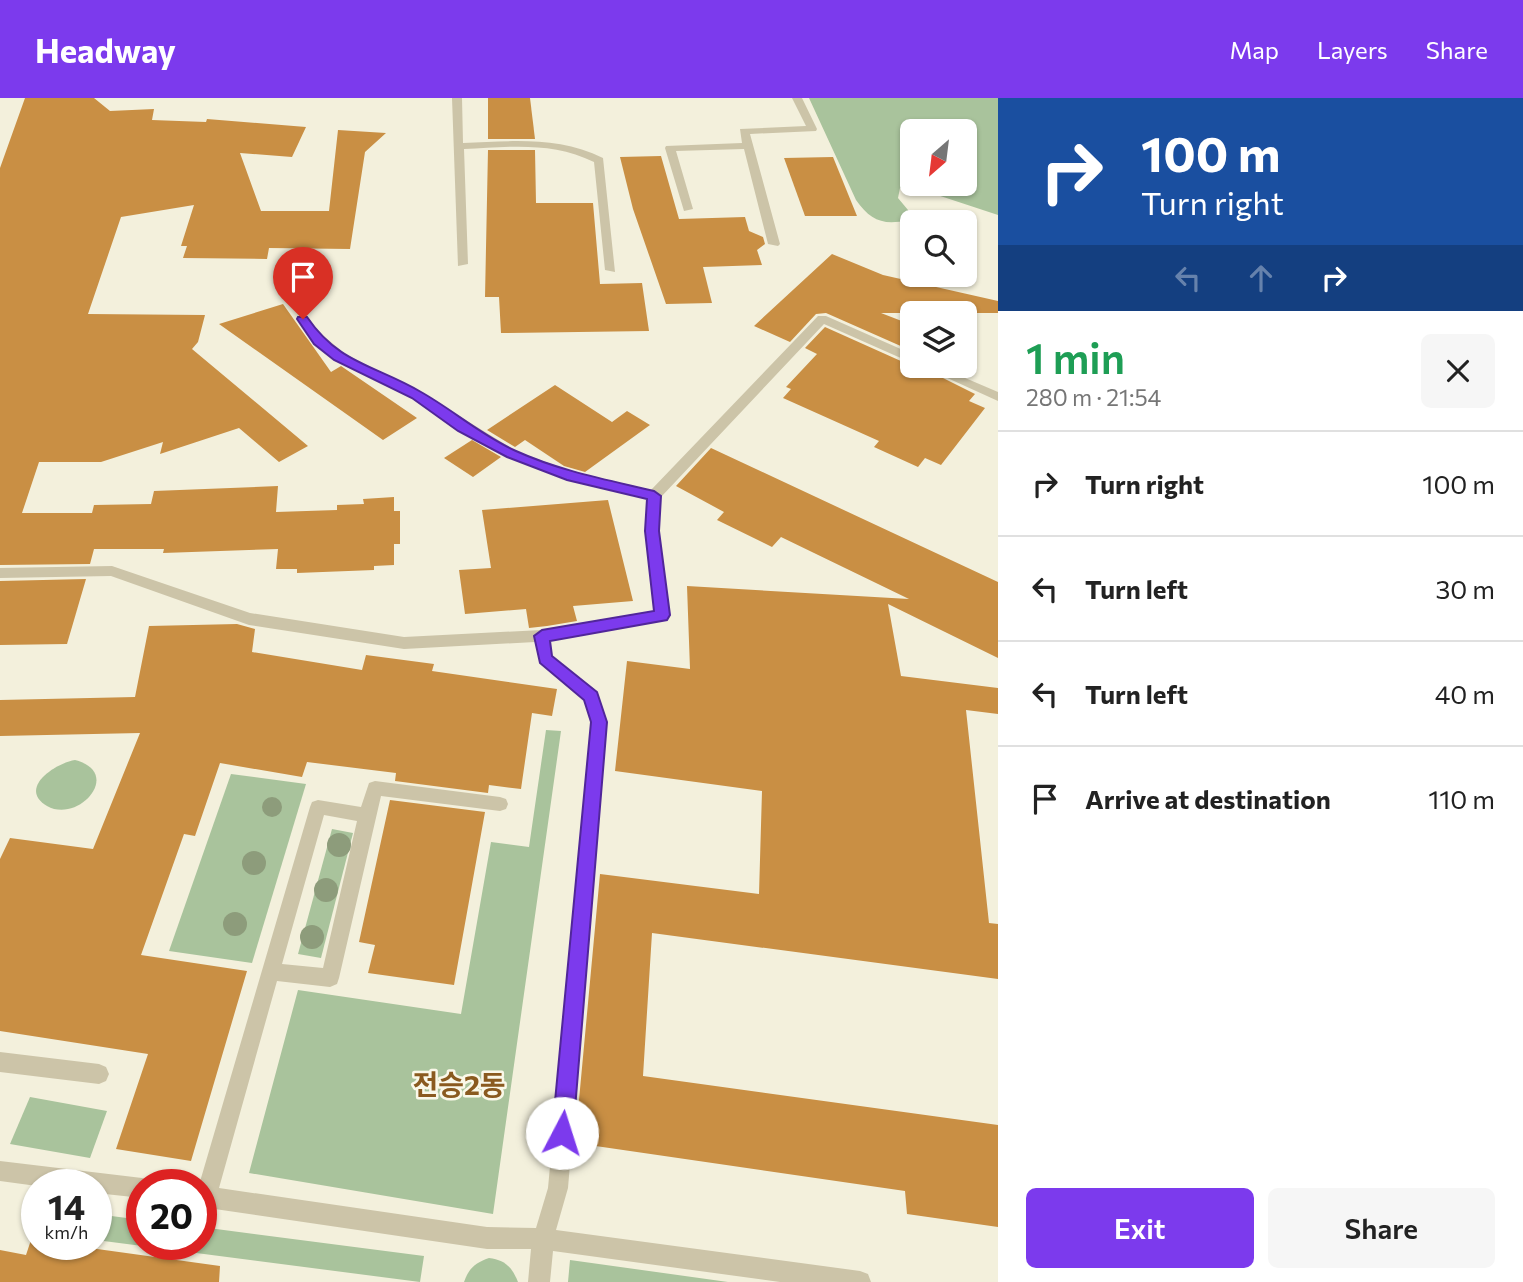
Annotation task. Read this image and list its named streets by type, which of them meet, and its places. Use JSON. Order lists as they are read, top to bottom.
{
  "districts": ["전승2동"],
  "north": "bottom left",
  "page": {
    "header": "Headway",
    "nav": ["Map", "Layers", "Share"],
    "turn": ["100 m", "Turn right"],
    "heading": ["1 min", "280 m · 21:54"],
    "list": [
      {
        "name": "Turn right",
        "value": "100 m"
      },
      {
        "name": "Turn left",
        "value": "30 m"
      },
      {
        "name": "Turn left",
        "value": "40 m"
      },
      {
        "name": "Arrive at destination",
        "value": "110 m"
      }
    ],
    "speed": "14 km/h",
    "limit": "20",
    "buttons": ["Exit", "Share"]
  }
}
